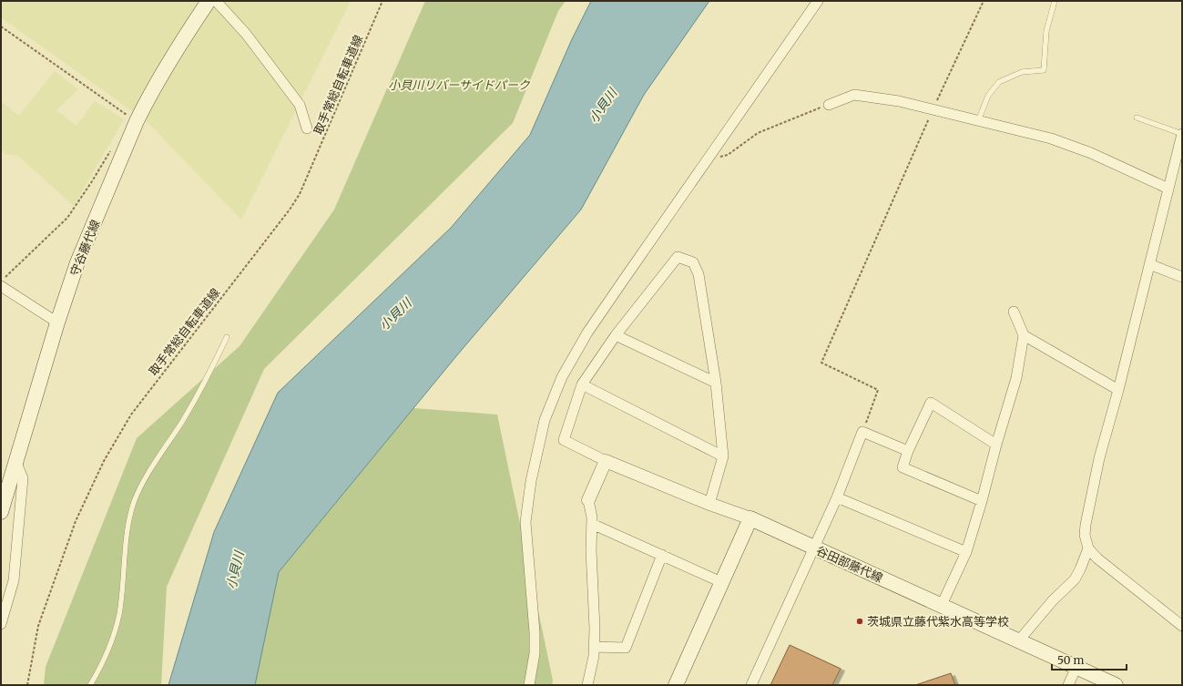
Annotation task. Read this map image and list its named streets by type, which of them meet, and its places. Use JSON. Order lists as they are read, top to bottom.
{
  "streets": {
    "main road": ["守谷藤代線", "谷田部藤代線"],
    "path": ["取手常総自転車道線"]
  },
  "water": ["小貝川"],
  "parks": ["小貝川リバーサイドパーク"],
  "places": ["茨城県立藤代紫水高等学校"],
  "scale_bar": "50 m"
}
